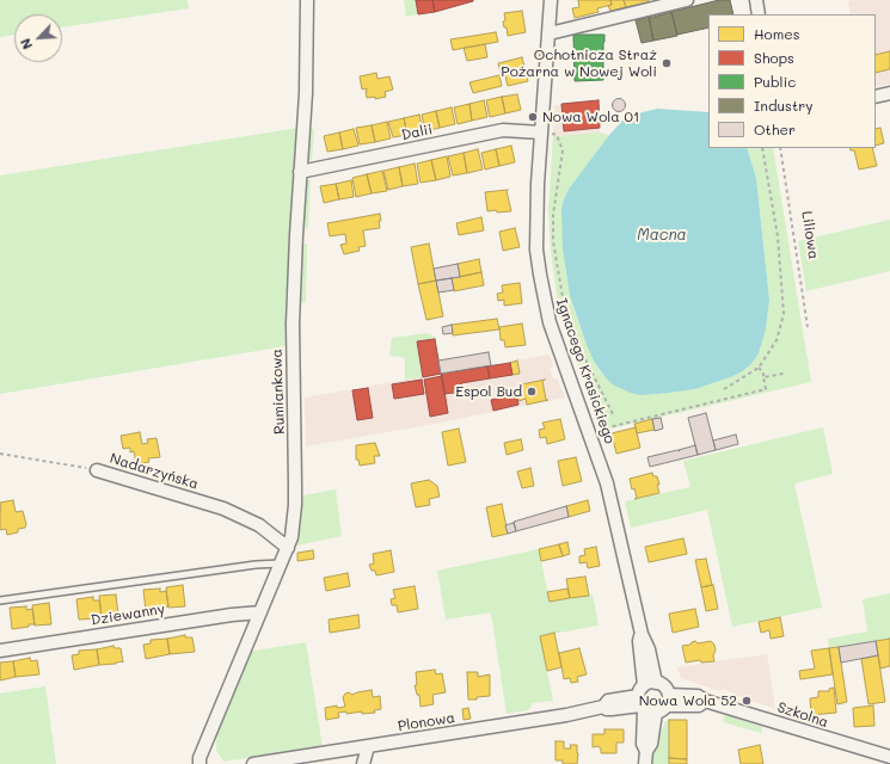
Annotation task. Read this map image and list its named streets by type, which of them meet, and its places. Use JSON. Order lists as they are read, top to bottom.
{
  "streets": {
    "street": [
      "Dalii",
      "Ignacego Krasickiego",
      "Rumiankowa",
      "Nadarzyńska",
      "Dziewanny",
      "Szkolna",
      "Plonowa"
    ],
    "path": ["Liliowa"]
  },
  "crossings": [
    ["Dalii", "Ignacego Krasickiego"],
    ["Dalii", "Rumiankowa"],
    ["Ignacego Krasickiego", "Plonowa"],
    ["Rumiankowa", "Nadarzyńska"],
    ["Rumiankowa", "Dziewanny"]
  ],
  "water": ["Macna"],
  "places": [
    "Ochotnicza Straż Pożarna w Nowej Woli",
    "Nowa Wola 01",
    "Espol Bud",
    "Nowa Wola 52"
  ],
  "legend": [
    "Homes",
    "Shops",
    "Public",
    "Industry",
    "Other"
  ],
  "north": "bottom left"
}
